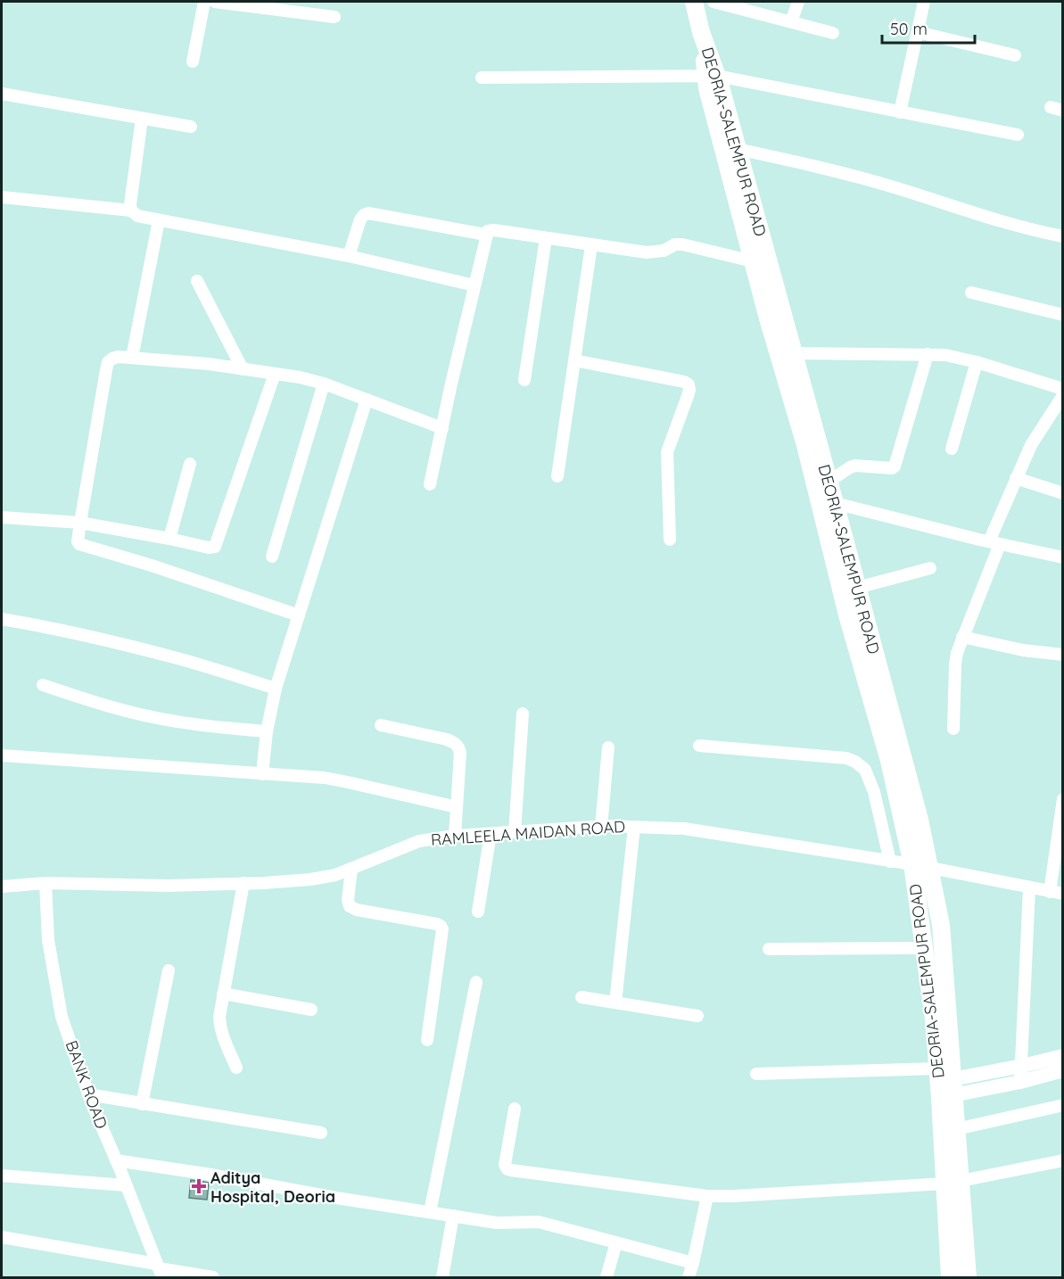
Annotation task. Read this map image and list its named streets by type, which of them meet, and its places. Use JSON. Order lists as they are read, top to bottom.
{
  "streets": {
    "highway": ["DEORIA-SALEMPUR ROAD"],
    "street": ["RAMLEELA MAIDAN ROAD", "BANK ROAD"]
  },
  "crossings": [
    ["DEORIA-SALEMPUR ROAD", "RAMLEELA MAIDAN ROAD"],
    ["RAMLEELA MAIDAN ROAD", "BANK ROAD"]
  ],
  "places": {
    "health": ["Aditya Hospital, Deoria"]
  },
  "scale_bar": "50 m"
}
